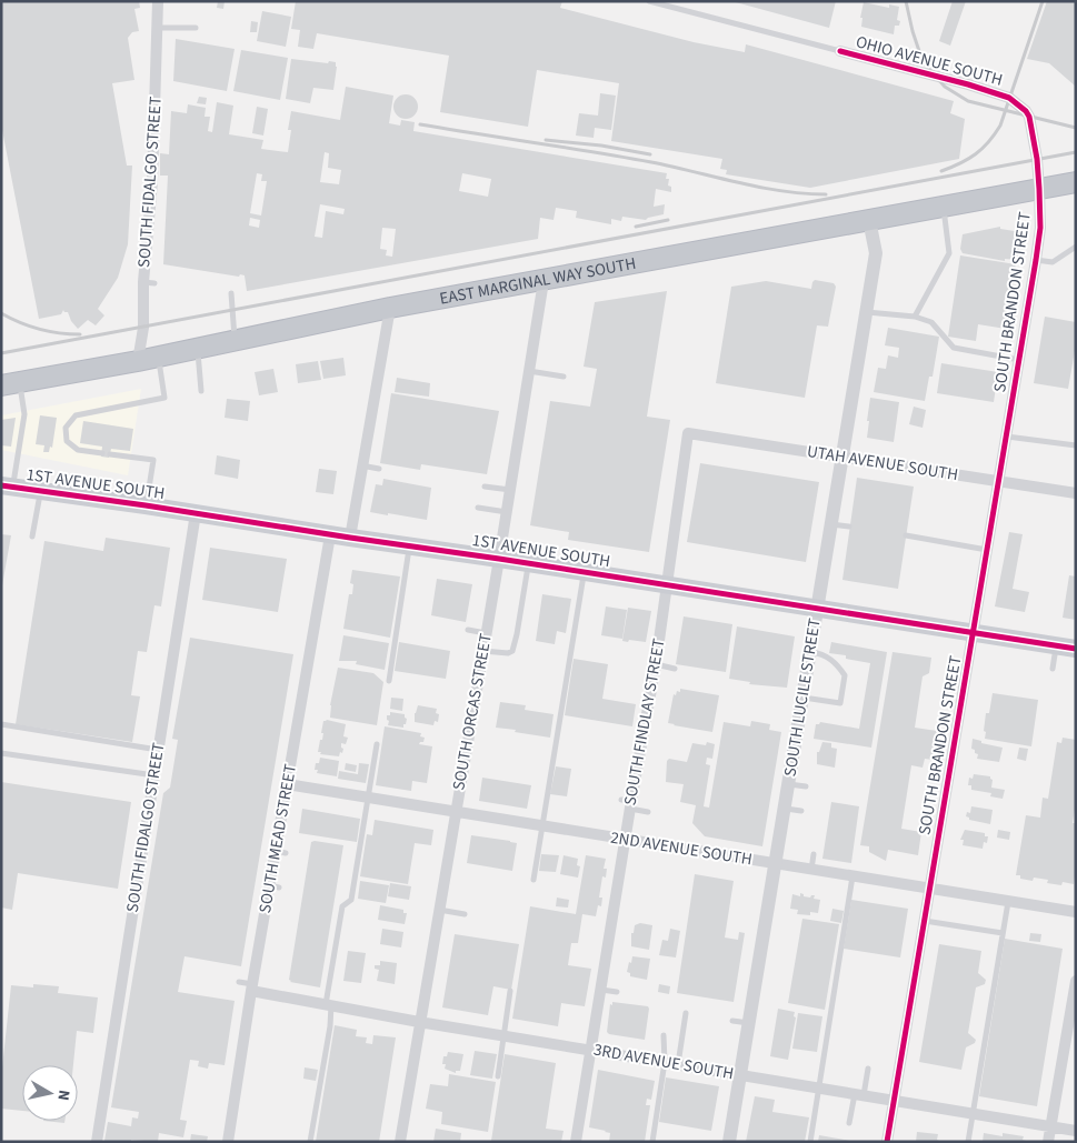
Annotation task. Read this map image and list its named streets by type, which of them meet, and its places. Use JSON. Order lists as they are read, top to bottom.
{
  "streets": {
    "highway": ["EAST MARGINAL WAY SOUTH"],
    "main road": ["1ST AVENUE SOUTH"],
    "street": [
      "OHIO AVENUE SOUTH",
      "SOUTH FIDALGO STREET",
      "SOUTH BRANDON STREET",
      "UTAH AVENUE SOUTH",
      "SOUTH LUCILE STREET",
      "SOUTH ORCAS STREET",
      "SOUTH FINDLAY STREET",
      "SOUTH MEAD STREET",
      "2ND AVENUE SOUTH",
      "3RD AVENUE SOUTH"
    ]
  },
  "crossings": [
    ["OHIO AVENUE SOUTH", "EAST MARGINAL WAY SOUTH"],
    ["OHIO AVENUE SOUTH", "SOUTH BRANDON STREET"],
    ["SOUTH FIDALGO STREET", "EAST MARGINAL WAY SOUTH"],
    ["SOUTH FIDALGO STREET", "1ST AVENUE SOUTH"],
    ["EAST MARGINAL WAY SOUTH", "SOUTH BRANDON STREET"],
    ["EAST MARGINAL WAY SOUTH", "SOUTH LUCILE STREET"],
    ["EAST MARGINAL WAY SOUTH", "SOUTH ORCAS STREET"],
    ["SOUTH BRANDON STREET", "UTAH AVENUE SOUTH"],
    ["SOUTH BRANDON STREET", "1ST AVENUE SOUTH"],
    ["SOUTH BRANDON STREET", "2ND AVENUE SOUTH"],
    ["SOUTH BRANDON STREET", "3RD AVENUE SOUTH"],
    ["UTAH AVENUE SOUTH", "SOUTH LUCILE STREET"],
    ["UTAH AVENUE SOUTH", "SOUTH FINDLAY STREET"],
    ["1ST AVENUE SOUTH", "SOUTH LUCILE STREET"],
    ["1ST AVENUE SOUTH", "SOUTH ORCAS STREET"],
    ["1ST AVENUE SOUTH", "SOUTH FINDLAY STREET"],
    ["1ST AVENUE SOUTH", "SOUTH MEAD STREET"],
    ["SOUTH LUCILE STREET", "2ND AVENUE SOUTH"],
    ["SOUTH LUCILE STREET", "3RD AVENUE SOUTH"],
    ["SOUTH ORCAS STREET", "2ND AVENUE SOUTH"],
    ["SOUTH ORCAS STREET", "3RD AVENUE SOUTH"],
    ["SOUTH FINDLAY STREET", "2ND AVENUE SOUTH"],
    ["SOUTH FINDLAY STREET", "3RD AVENUE SOUTH"],
    ["SOUTH MEAD STREET", "2ND AVENUE SOUTH"],
    ["SOUTH MEAD STREET", "3RD AVENUE SOUTH"]
  ],
  "north": "right"
}
